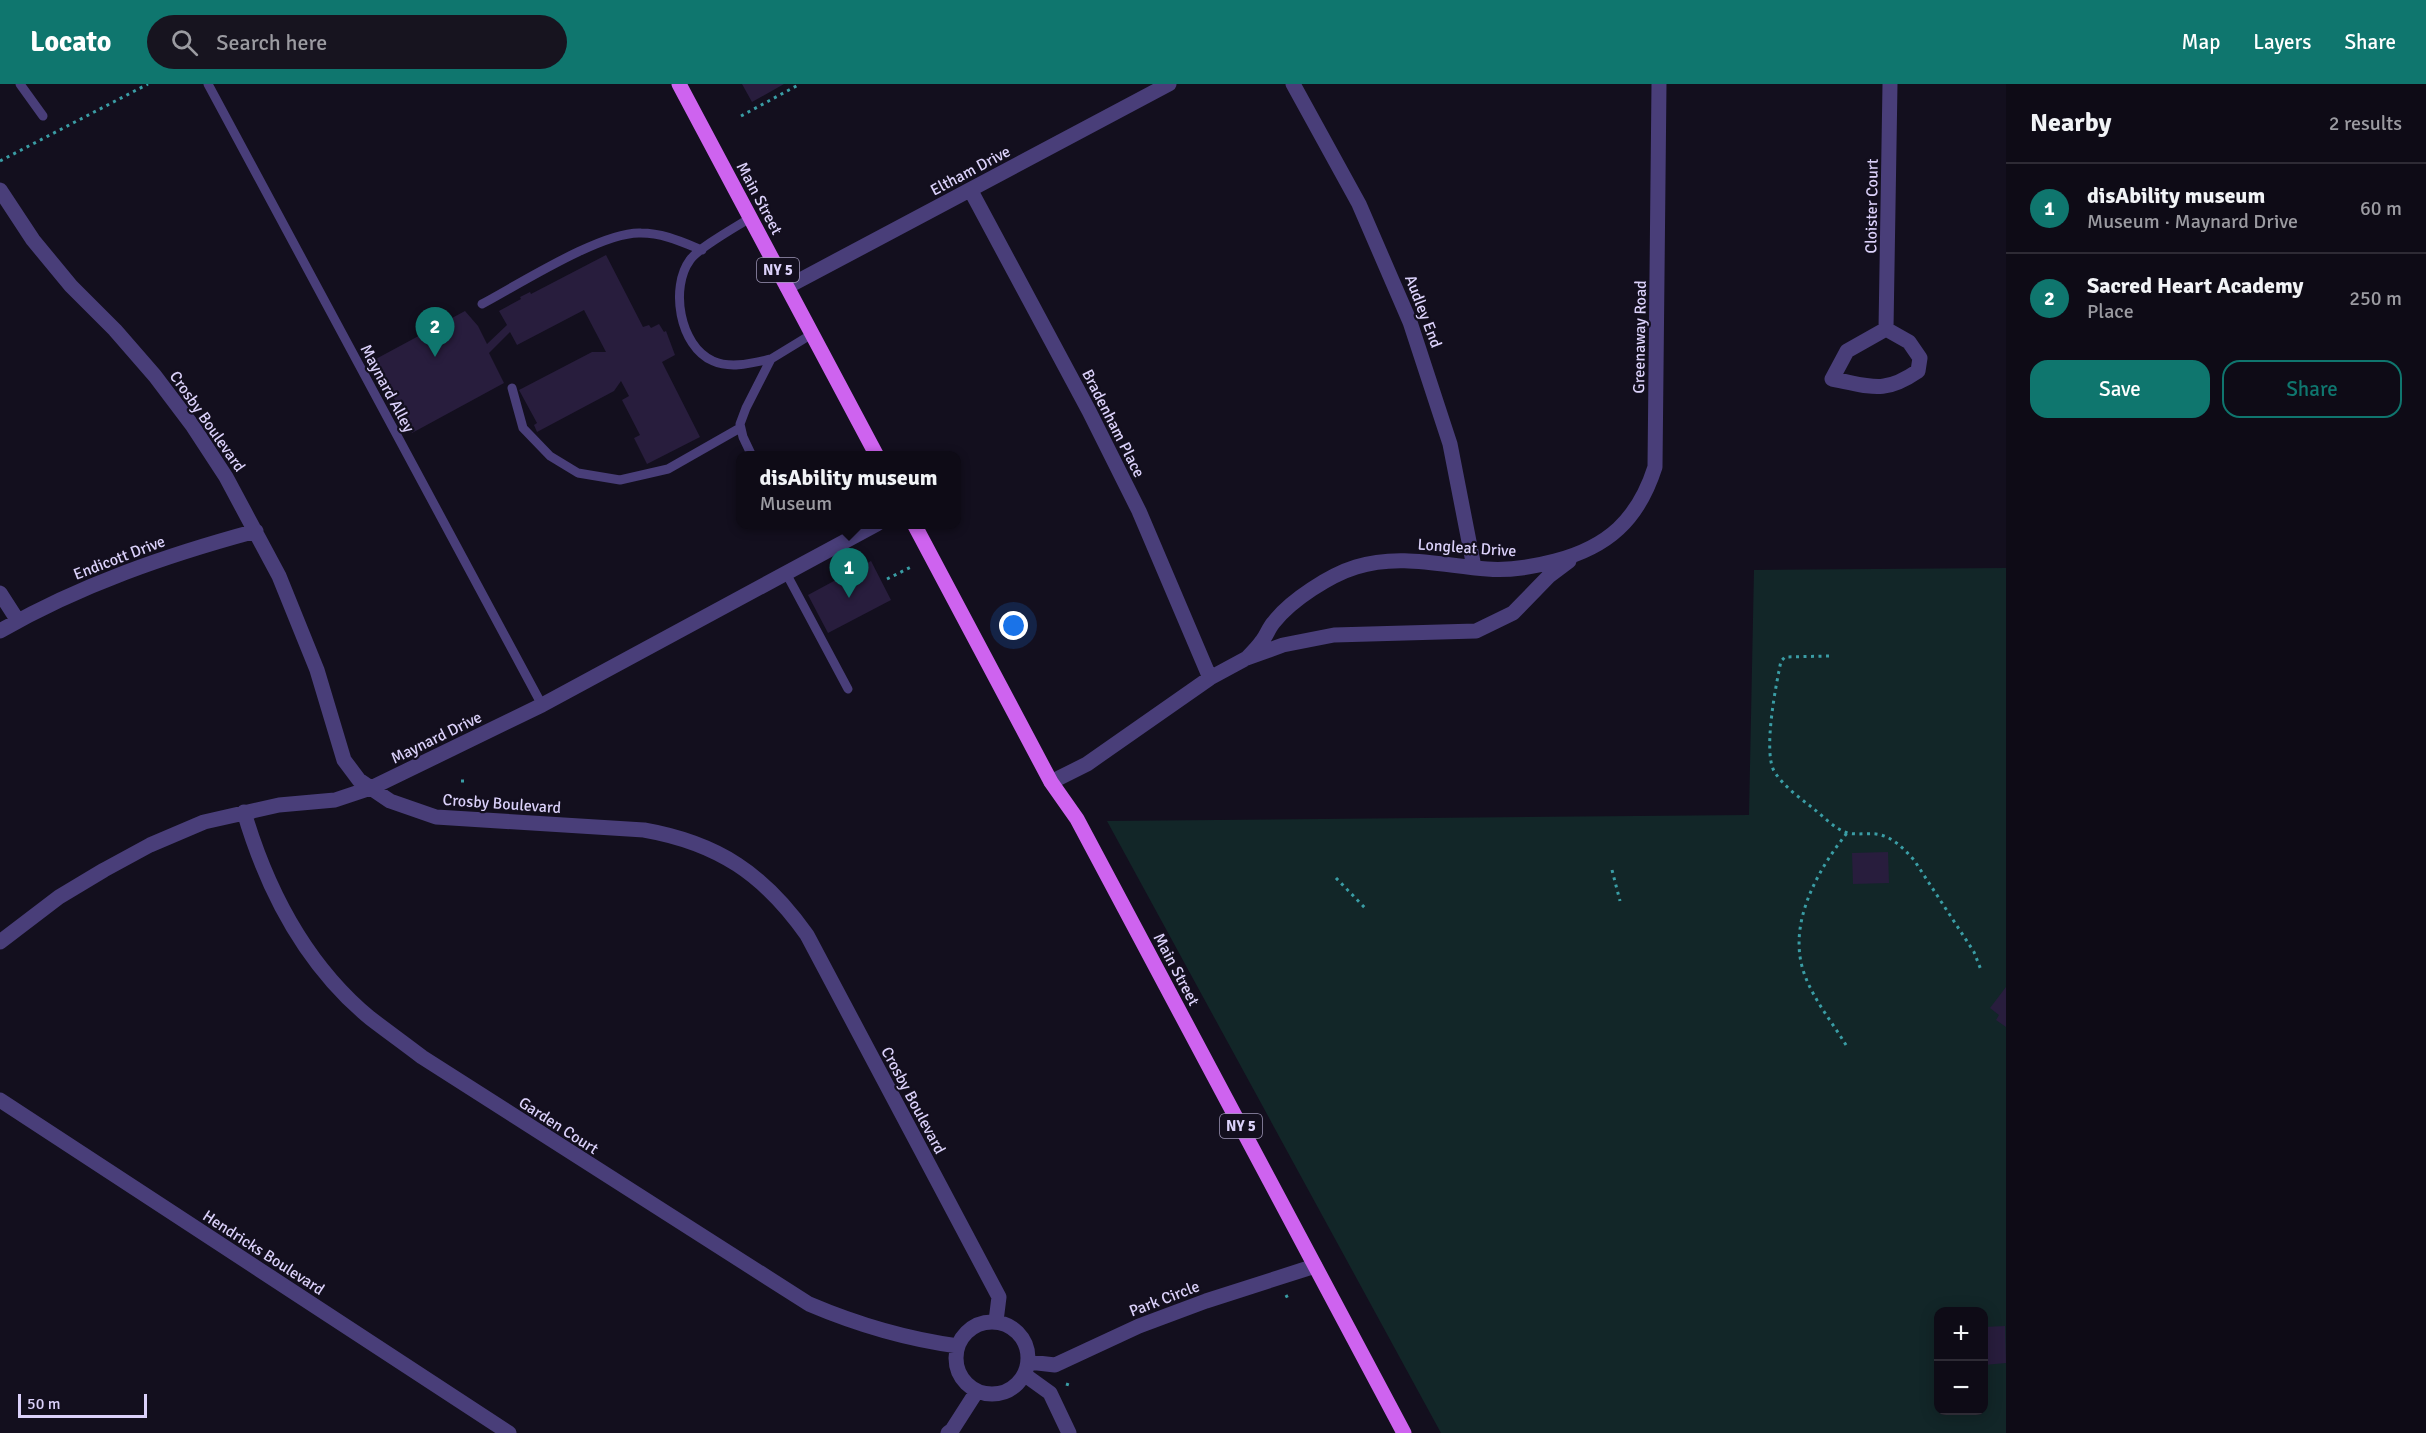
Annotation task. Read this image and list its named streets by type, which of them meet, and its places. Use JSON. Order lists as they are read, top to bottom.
{
  "streets": {
    "main road": ["Main Street", "NY 5"],
    "street": [
      "Eltham Drive",
      "Cloister Court",
      "Audley End",
      "Greenaway Road",
      "Crosby Boulevard",
      "Bradenham Place",
      "Longleat Drive",
      "Endicott Drive",
      "Maynard Drive",
      "Garden Court",
      "Hendricks Boulevard",
      "Park Circle"
    ],
    "lane": ["Maynard Alley"]
  },
  "crossings": [
    ["Eltham Drive", "Main Street"],
    ["Eltham Drive", "Bradenham Place"],
    ["Main Street", "Longleat Drive"],
    ["Main Street", "Park Circle"],
    ["Audley End", "Longleat Drive"],
    ["Greenaway Road", "Longleat Drive"],
    ["Maynard Alley", "Maynard Drive"],
    ["Crosby Boulevard", "Endicott Drive"],
    ["Crosby Boulevard", "Maynard Drive"],
    ["Crosby Boulevard", "Garden Court"],
    ["Crosby Boulevard", "Park Circle"],
    ["Bradenham Place", "Longleat Drive"],
    ["Maynard Drive", "Garden Court"],
    ["Garden Court", "Park Circle"]
  ],
  "scale_bar": "50 m",
  "page": {
    "header": "Locato",
    "search": "Search here",
    "nav": ["Map", "Layers", "Share"],
    "heading": ["Nearby", "2 results"],
    "list": [
      {
        "mark": "1",
        "name": "disAbility museum",
        "note": "Museum · Maynard Drive",
        "value": "60 m"
      },
      {
        "mark": "2",
        "name": "Sacred Heart Academy",
        "note": "Place",
        "value": "250 m"
      }
    ],
    "pins": ["2", "1"],
    "buttons": ["Save", "Share"],
    "popup": ["disAbility museum", "Museum"],
    "map_buttons": ["+", "−"],
    "scale": "50 m"
  }
}
